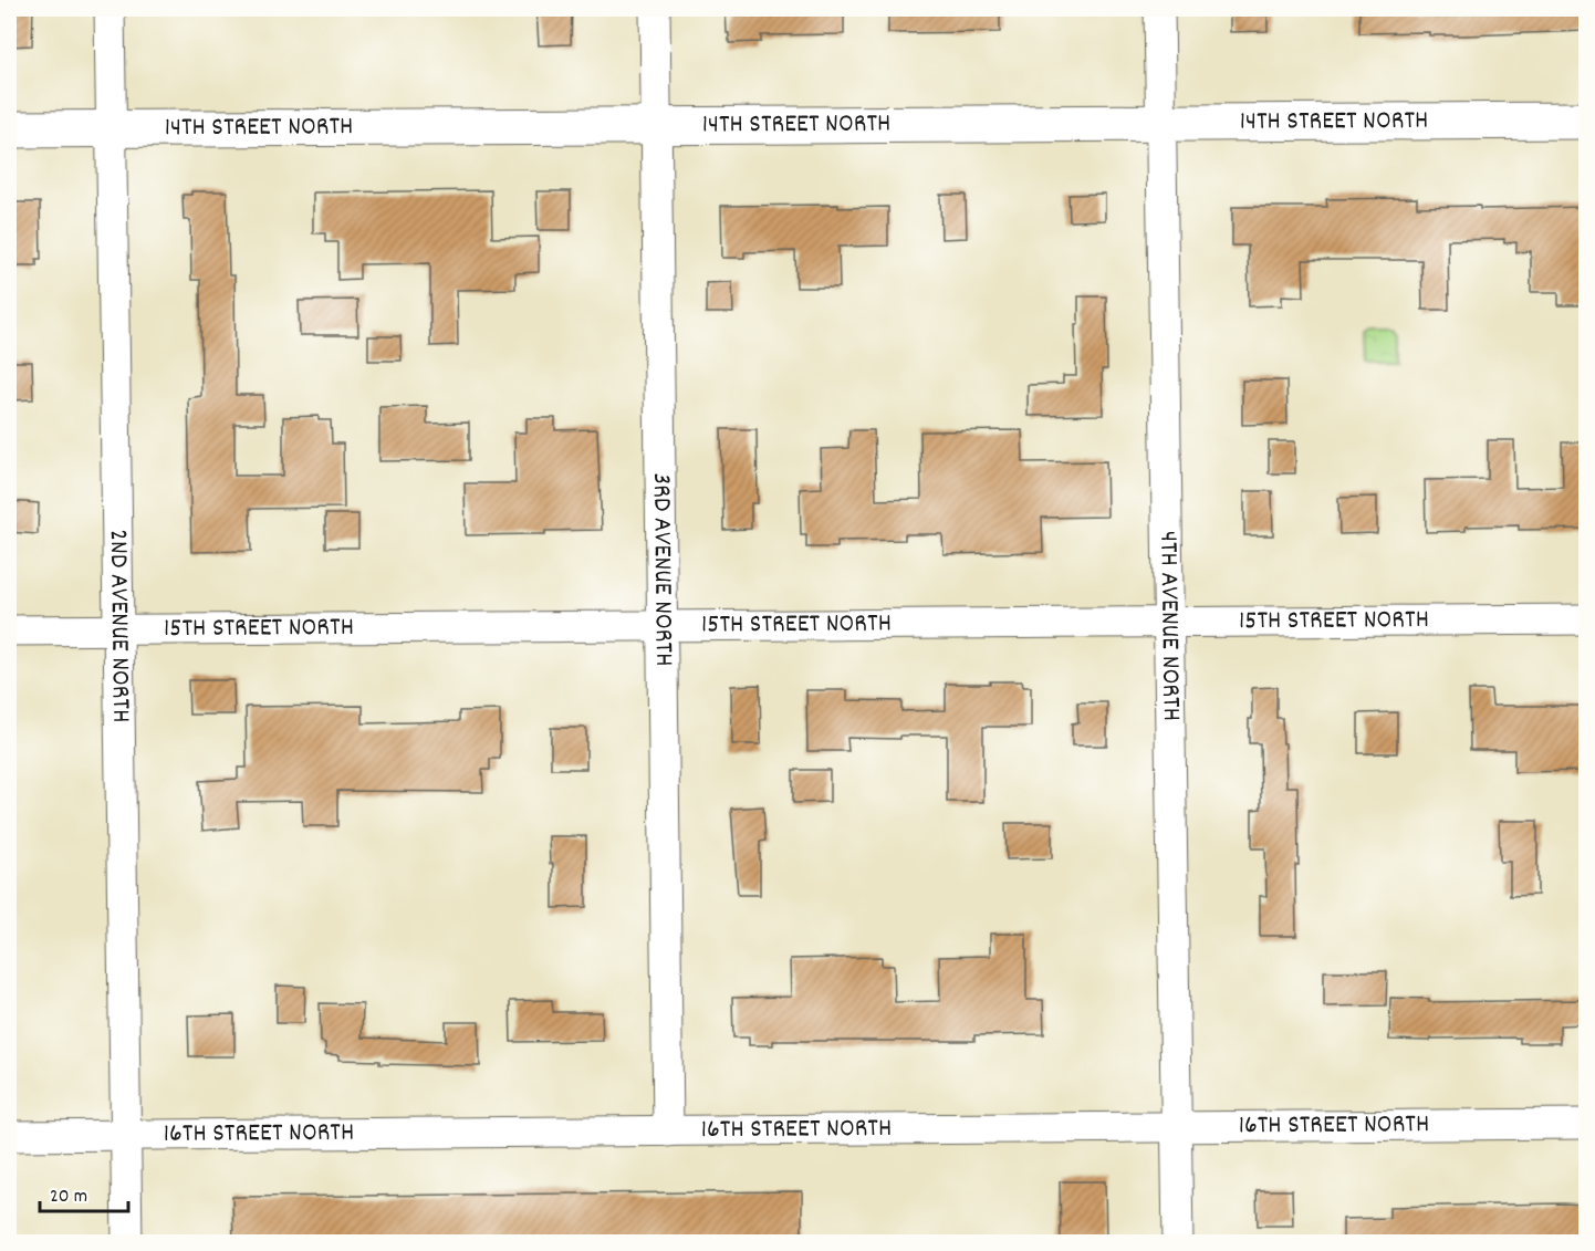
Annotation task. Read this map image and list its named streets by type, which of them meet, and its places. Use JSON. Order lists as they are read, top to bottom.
{
  "streets": {
    "street": [
      "14TH STREET NORTH",
      "3RD AVENUE NORTH",
      "15TH STREET NORTH",
      "2ND AVENUE NORTH",
      "4TH AVENUE NORTH",
      "16TH STREET NORTH"
    ]
  },
  "crossings": [
    ["14TH STREET NORTH", "3RD AVENUE NORTH"],
    ["14TH STREET NORTH", "2ND AVENUE NORTH"],
    ["14TH STREET NORTH", "4TH AVENUE NORTH"],
    ["3RD AVENUE NORTH", "15TH STREET NORTH"],
    ["3RD AVENUE NORTH", "16TH STREET NORTH"],
    ["15TH STREET NORTH", "2ND AVENUE NORTH"],
    ["15TH STREET NORTH", "4TH AVENUE NORTH"],
    ["2ND AVENUE NORTH", "16TH STREET NORTH"],
    ["4TH AVENUE NORTH", "16TH STREET NORTH"]
  ],
  "scale_bar": "20 m"
}
